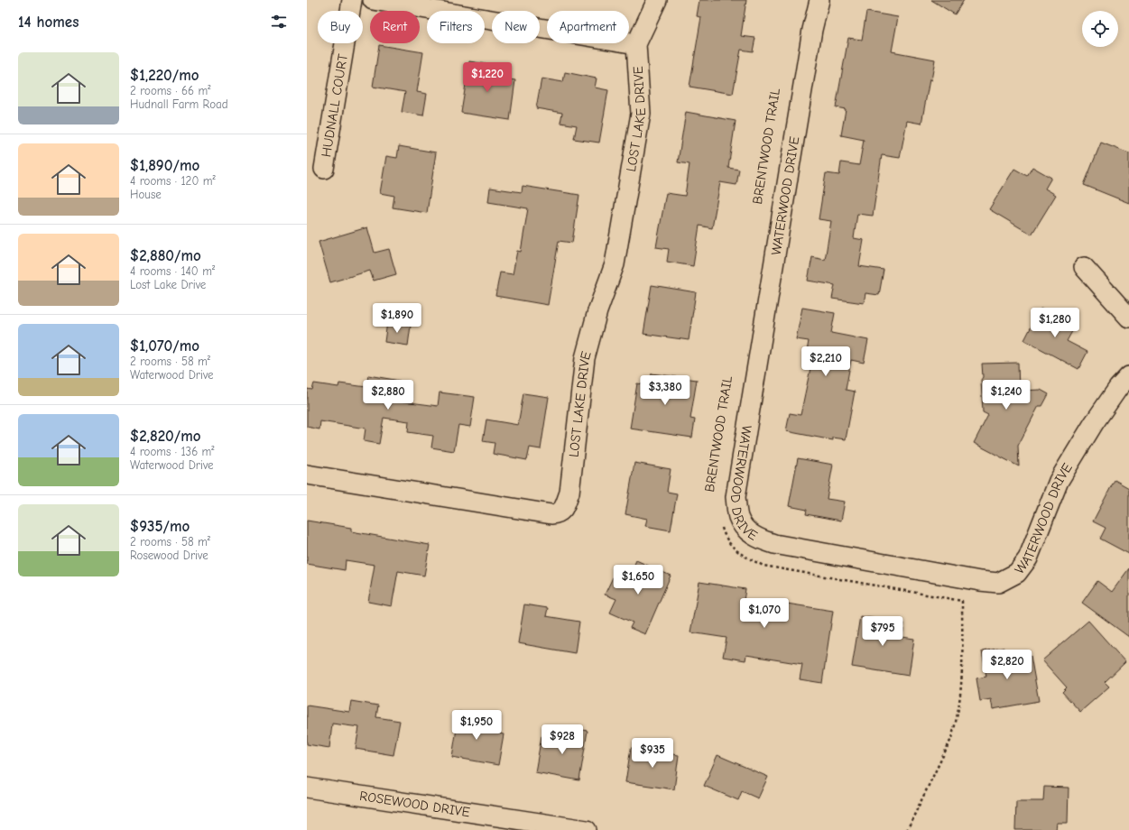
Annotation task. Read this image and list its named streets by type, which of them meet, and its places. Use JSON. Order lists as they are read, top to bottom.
{
  "streets": {
    "street": [
      "HUDNALL COURT",
      "LOST LAKE DRIVE",
      "WATERWOOD DRIVE",
      "ROSEWOOD DRIVE"
    ]
  },
  "page": {
    "heading": "14 homes",
    "chip": [
      "Buy",
      "Rent",
      "Filters",
      "New",
      "Apartment"
    ],
    "list": [
      {
        "name": "$1,220/mo",
        "note": "2 rooms · 66 m² · Hudnall Farm Road"
      },
      {
        "name": "$1,890/mo",
        "note": "4 rooms · 120 m² · House"
      },
      {
        "name": "$2,880/mo",
        "note": "4 rooms · 140 m² · Lost Lake Drive"
      },
      {
        "name": "$1,070/mo",
        "note": "2 rooms · 58 m² · Waterwood Drive"
      },
      {
        "name": "$2,820/mo",
        "note": "4 rooms · 136 m² · Waterwood Drive"
      },
      {
        "name": "$935/mo",
        "note": "2 rooms · 58 m² · Rosewood Drive"
      }
    ],
    "price": [
      "$1,220",
      "$1,890",
      "$1,280",
      "$2,210",
      "$3,380",
      "$2,880",
      "$1,240",
      "$1,650",
      "$1,070",
      "$795",
      "$2,820",
      "$1,950",
      "$928",
      "$935"
    ]
  }
}
